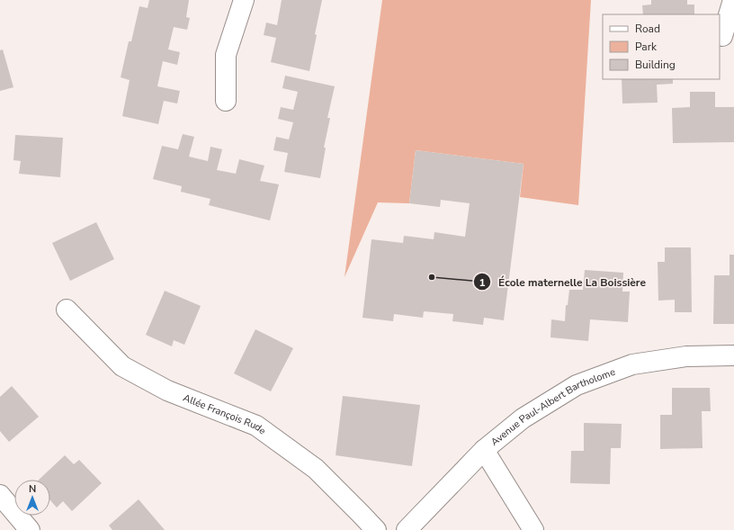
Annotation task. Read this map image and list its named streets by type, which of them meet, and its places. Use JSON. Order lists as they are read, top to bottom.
{
  "streets": {
    "street": ["Avenue Paul-Albert Bartholome", "Allée François Rude"]
  },
  "places": ["École maternelle La Boissière"],
  "legend": ["Road", "Park", "Building"],
  "north": "top"
}
